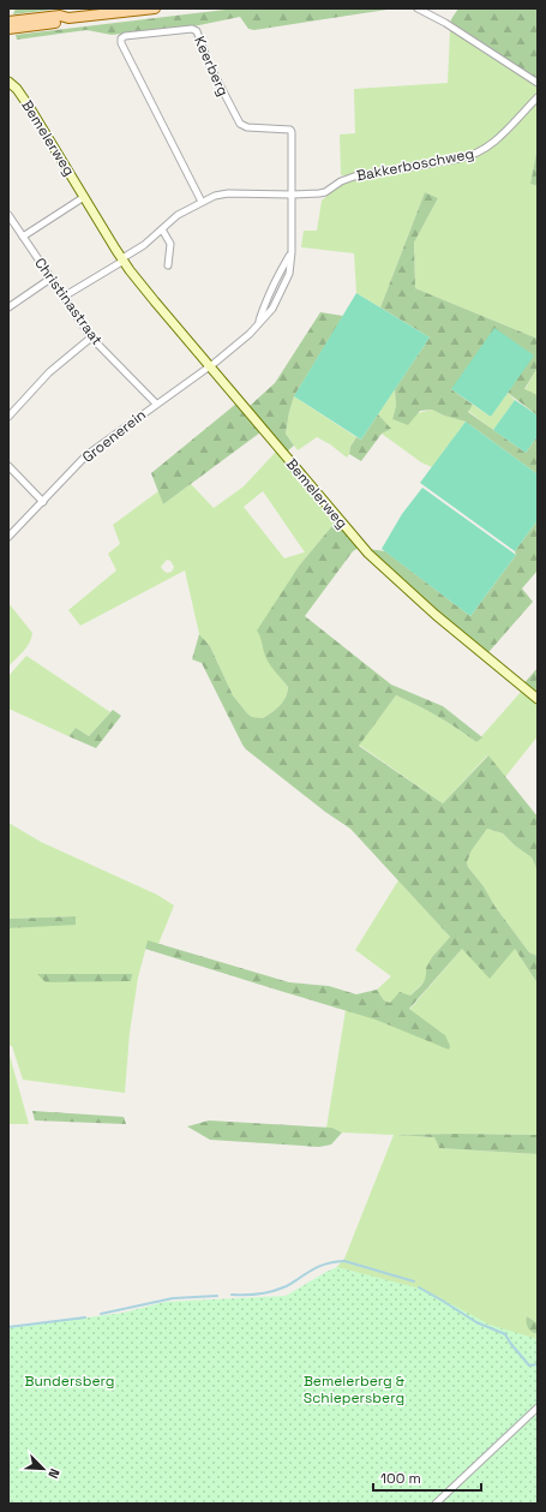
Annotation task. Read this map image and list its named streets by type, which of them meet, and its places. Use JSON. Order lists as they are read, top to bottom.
{
  "streets": {
    "street": [
      "Keerberg",
      "Bemelerweg",
      "Bakkerboschweg",
      "Christinastraat",
      "Groenerein"
    ]
  },
  "crossings": [
    ["Keerberg", "Bakkerboschweg"],
    ["Keerberg", "Groenerein"],
    ["Bemelerweg", "Bakkerboschweg"],
    ["Bemelerweg", "Groenerein"],
    ["Bakkerboschweg", "Groenerein"],
    ["Christinastraat", "Groenerein"]
  ],
  "parks": ["Bundersberg", "Bemelerberg & Schiepersberg"],
  "scale_bar": "100 m",
  "north": "bottom right"
}
